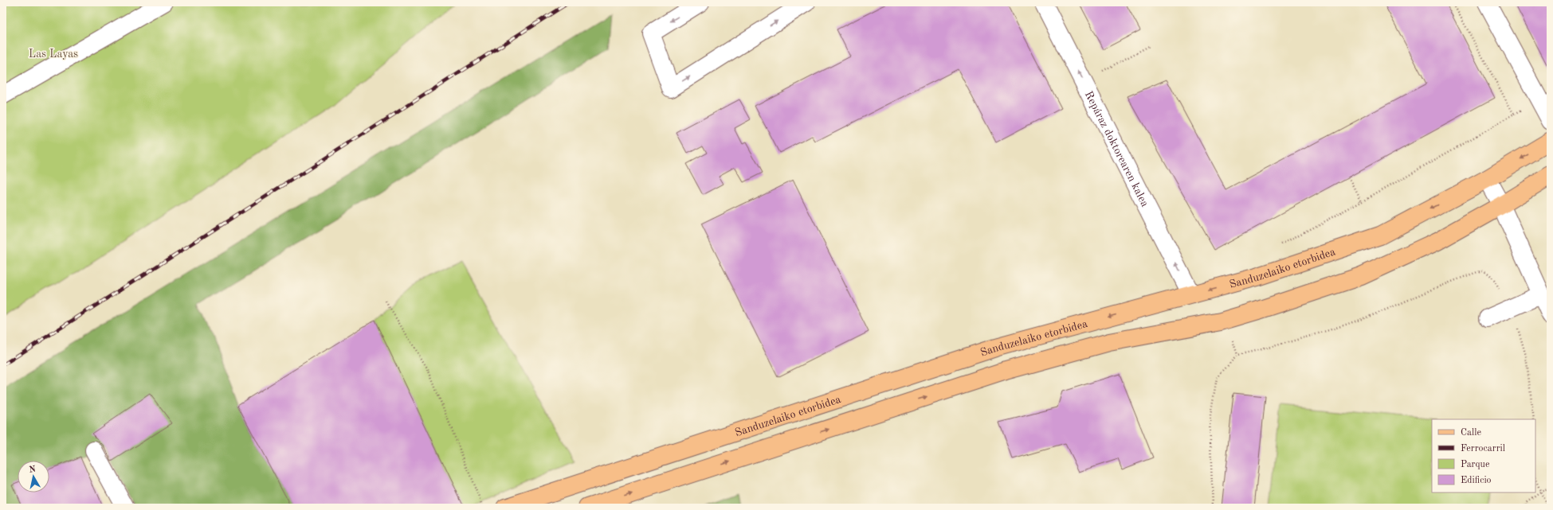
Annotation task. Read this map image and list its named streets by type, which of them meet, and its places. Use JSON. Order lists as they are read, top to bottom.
{
  "streets": {
    "main road": ["Sanduzelaiko etorbidea"],
    "street": ["Repáraz doktorearen kalea"]
  },
  "crossings": [
    ["Repáraz doktorearen kalea", "Sanduzelaiko etorbidea"]
  ],
  "one_way": ["Repáraz doktorearen kalea"],
  "parks": ["Las Layas"],
  "legend": [
    "Calle",
    "Ferrocarril",
    "Parque",
    "Edificio"
  ],
  "north": "top"
}
